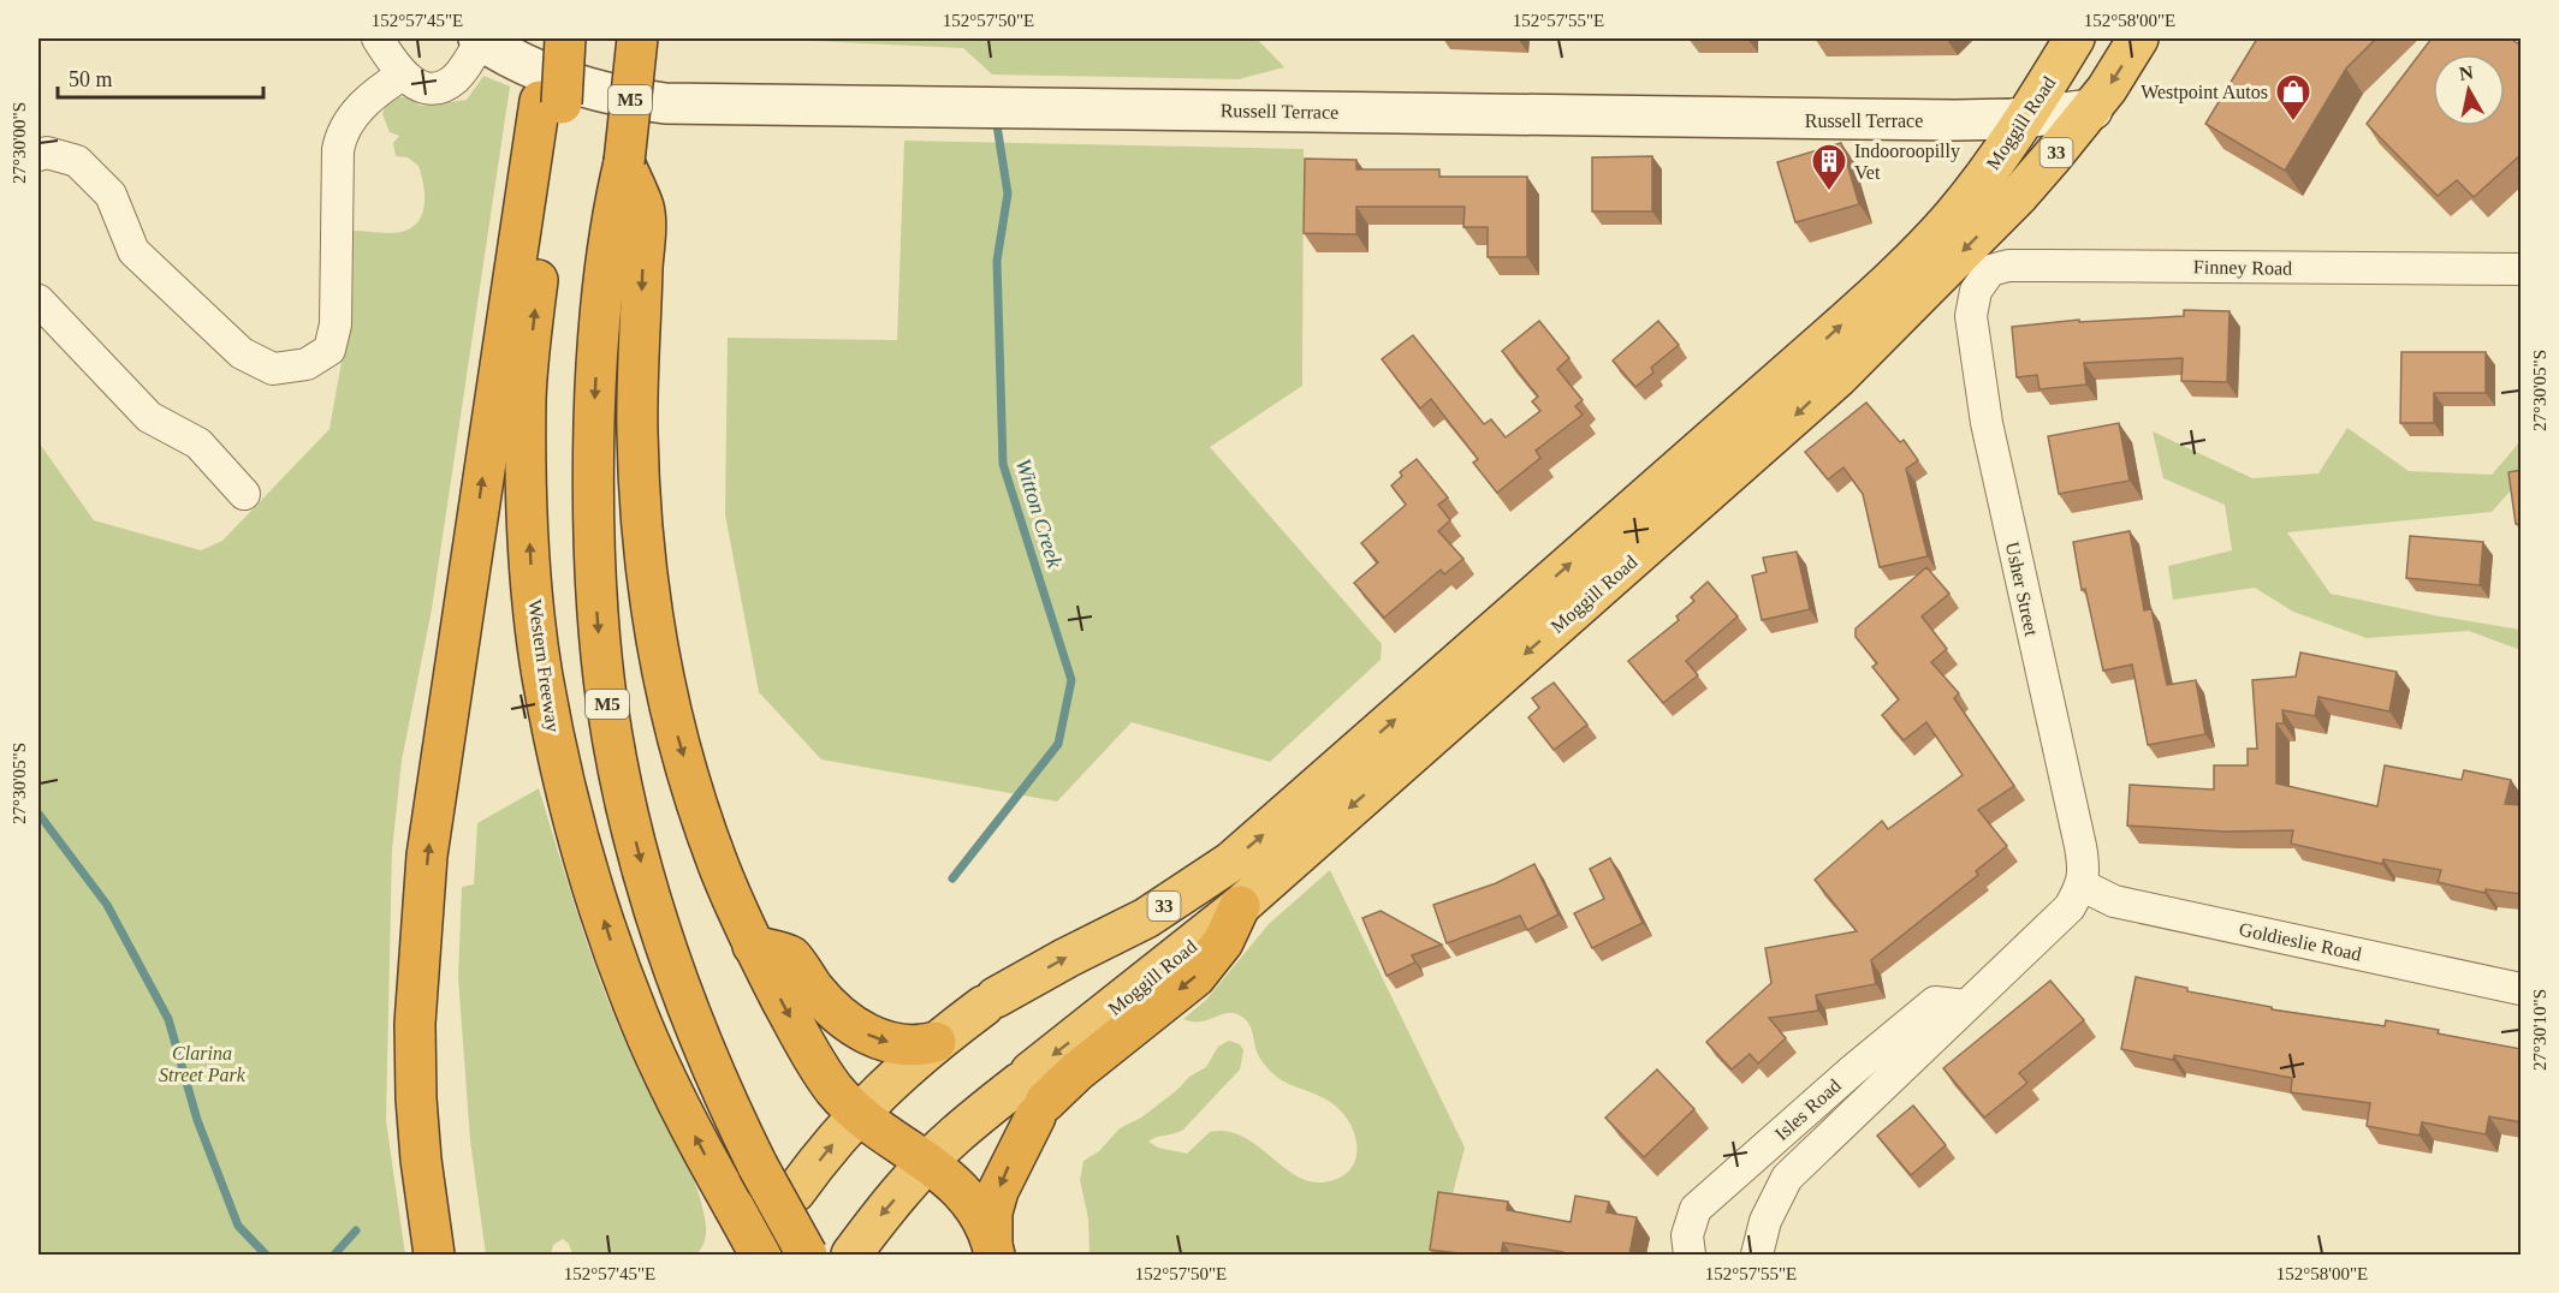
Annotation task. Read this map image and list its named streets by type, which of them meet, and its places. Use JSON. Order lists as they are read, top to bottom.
{
  "streets": {
    "highway": [
      "M5",
      "Moggill Road",
      "33",
      "Western Freeway"
    ],
    "main road": ["Russell Terrace"],
    "street": [
      "Finney Road",
      "Usher Street",
      "Goldieslie Road",
      "Isles Road"
    ]
  },
  "crossings": [
    ["Russell Terrace", "Moggill Road"],
    ["Finney Road", "Usher Street"],
    ["Usher Street", "Goldieslie Road"],
    ["Usher Street", "Isles Road"],
    ["Goldieslie Road", "Isles Road"]
  ],
  "water": ["Witton Creek"],
  "parks": ["Clarina Street Park"],
  "places": {
    "shop": ["Westpoint Autos"],
    "building": ["Indooroopilly Vet"]
  },
  "scale_bar": "50 m",
  "north": "top",
  "coordinates": [
    "152°57'45\"E",
    "152°57'50\"E",
    "152°57'55\"E",
    "152°58'00\"E",
    "27°30'00\"S",
    "27°30'05\"S",
    "27°30'10\"S"
  ]
}
